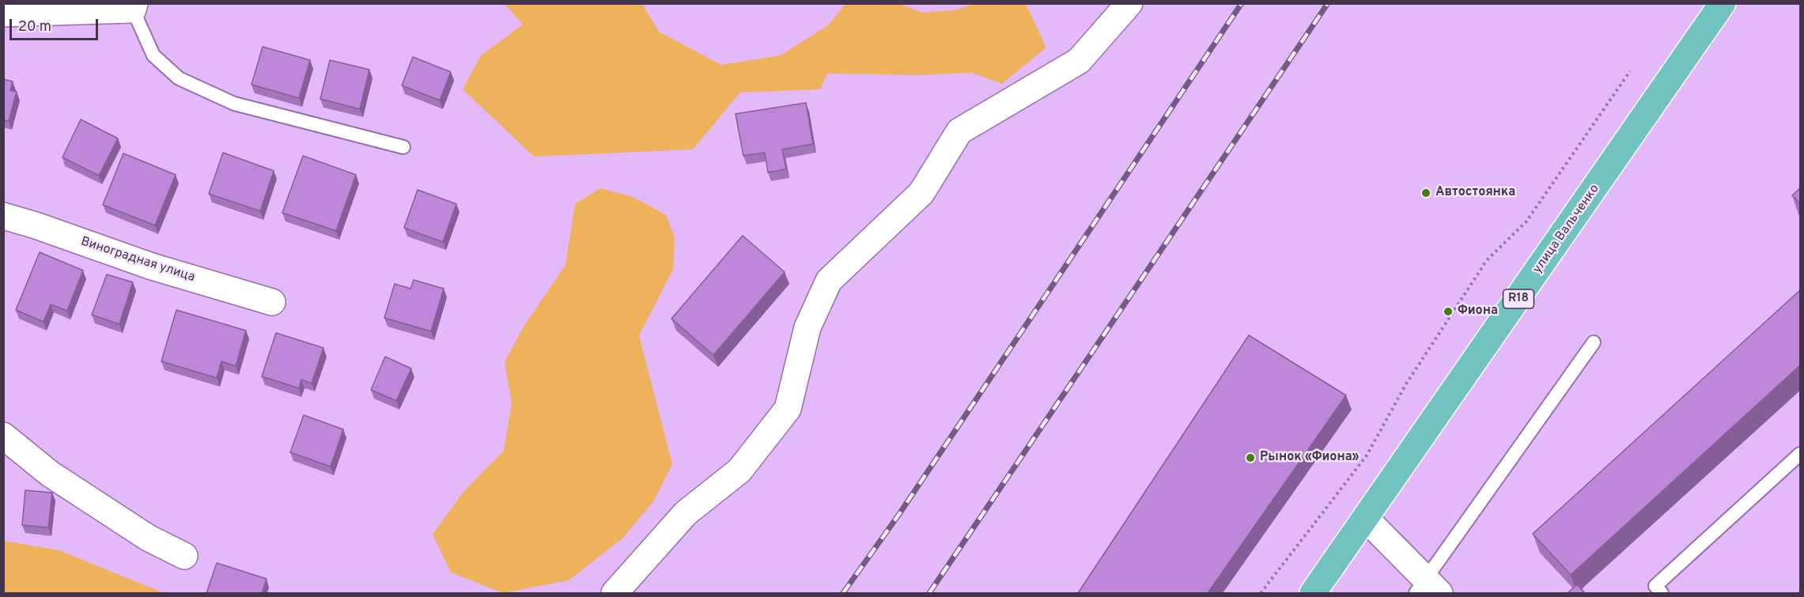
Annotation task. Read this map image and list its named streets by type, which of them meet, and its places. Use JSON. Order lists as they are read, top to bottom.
{
  "streets": {
    "main road": ["улица Вальченко", "R18"],
    "street": ["Виноградная улица"]
  },
  "places": ["Автостоянка", "Фиона", "Рынок «Фиона»"],
  "scale_bar": "20 m"
}
